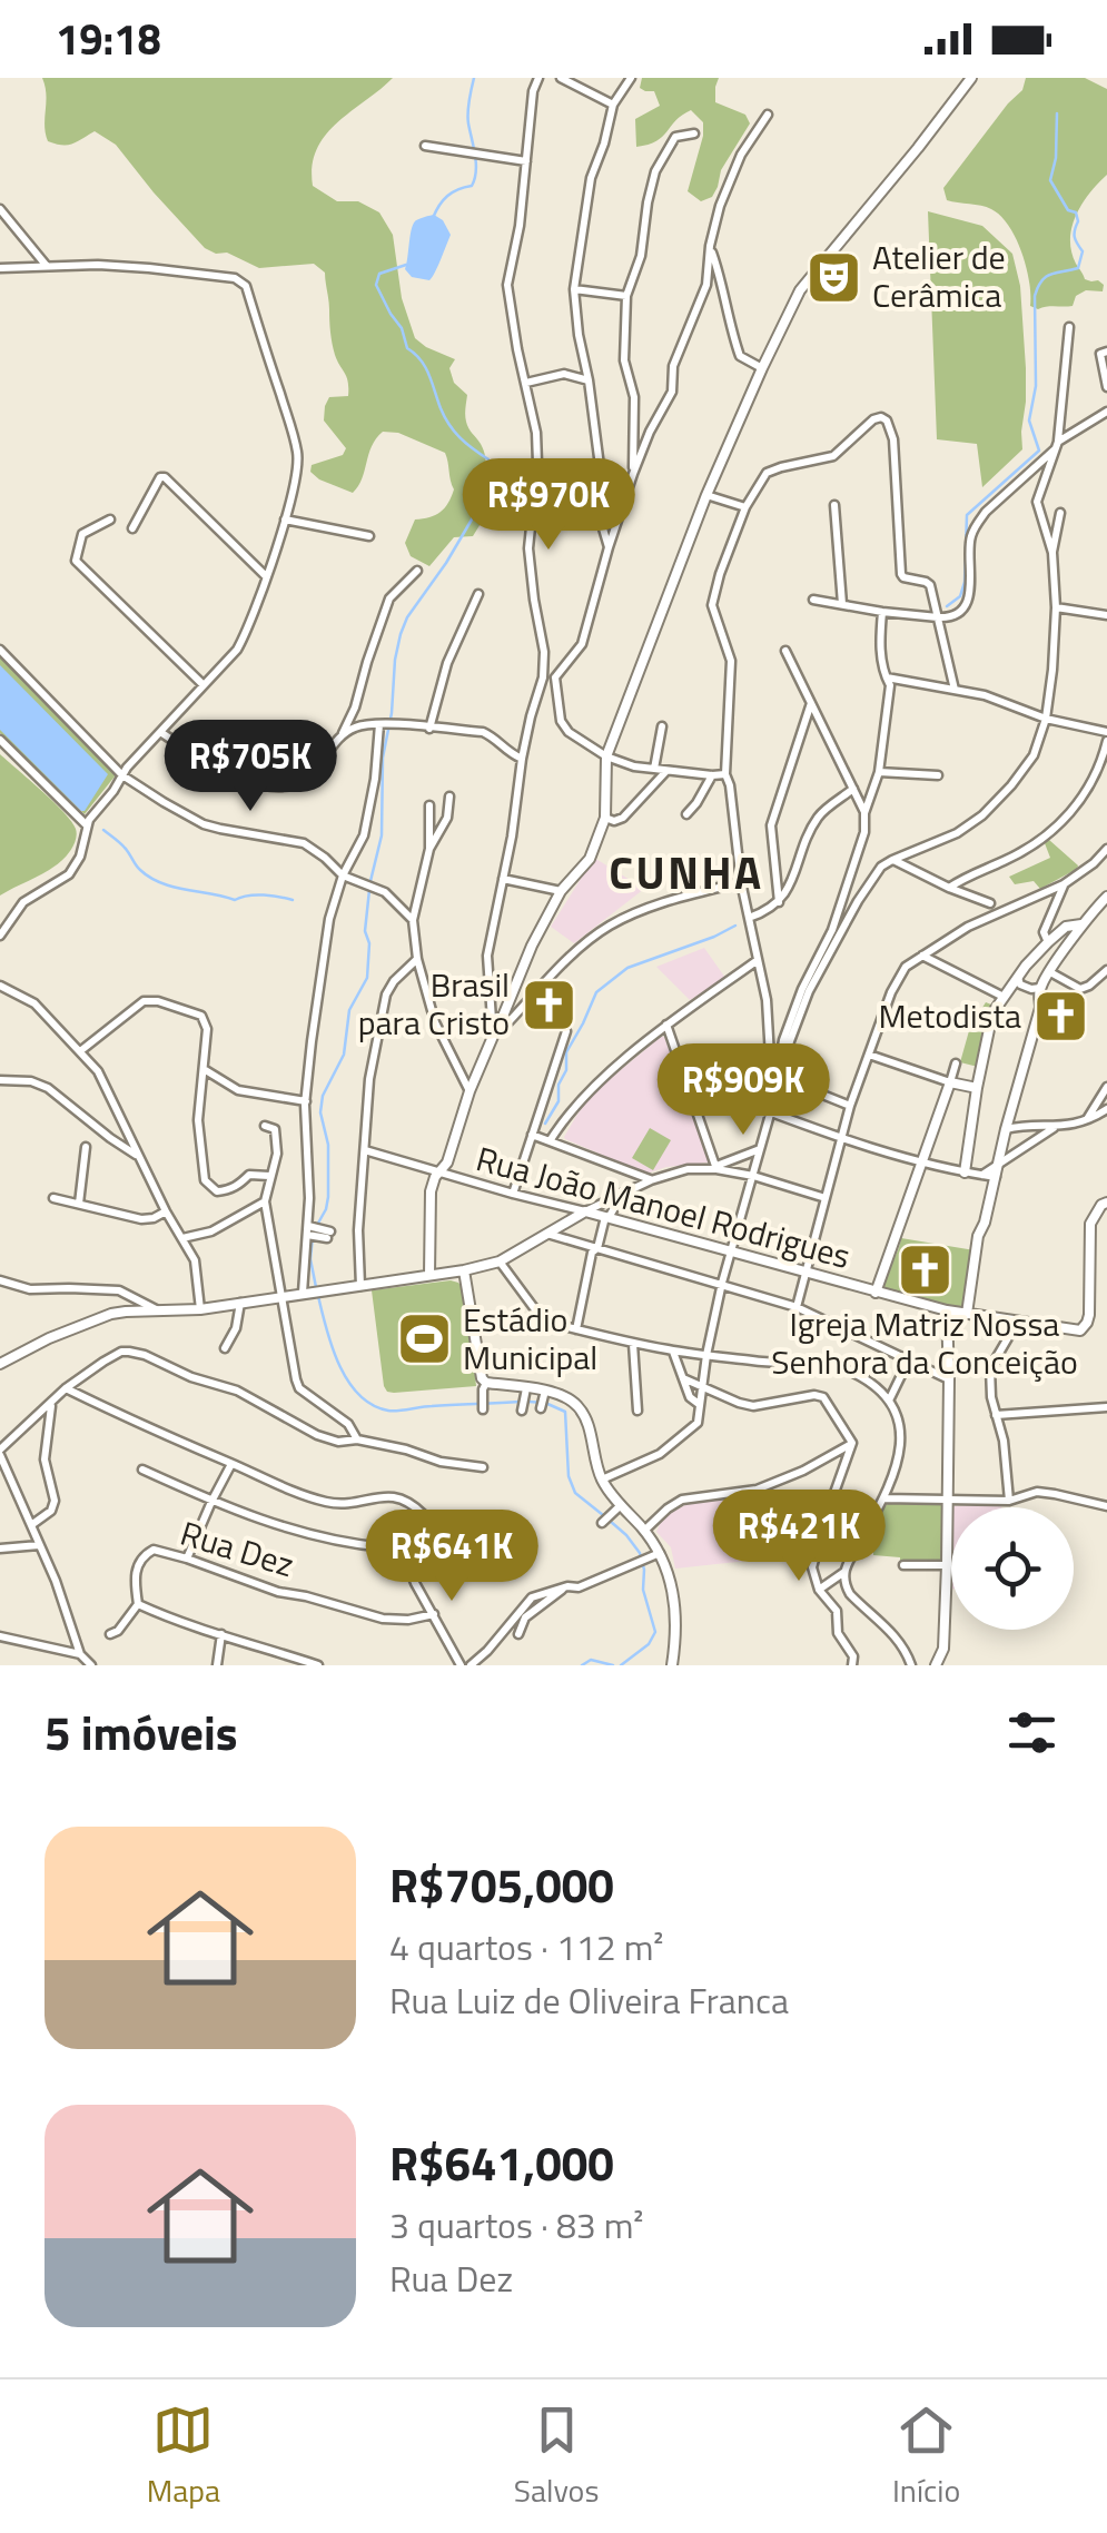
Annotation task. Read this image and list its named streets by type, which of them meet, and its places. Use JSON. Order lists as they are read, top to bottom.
{
  "streets": {
    "street": ["Rua João Manoel Rodrigues", "Rua Dez"]
  },
  "districts": ["CUNHA"],
  "places": {
    "theatre": ["Atelier de Cerâmica"],
    "church": ["Brasil para Cristo", "Metodista", "Igreja Matriz Nossa Senhora da Conceição"],
    "sports": ["Estádio Municipal"]
  },
  "page": {
    "status": "19:18",
    "price": [
      "R$970K",
      "R$705K",
      "R$909K",
      "R$421K",
      "R$641K"
    ],
    "heading": "5 imóveis",
    "list": [
      {
        "name": "R$705,000",
        "note": "4 quartos · 112 m² · Rua Luiz de Oliveira Franca"
      },
      {
        "name": "R$641,000",
        "note": "3 quartos · 83 m² · Rua Dez"
      }
    ],
    "tabs": ["Mapa", "Salvos", "Início"]
  }
}
